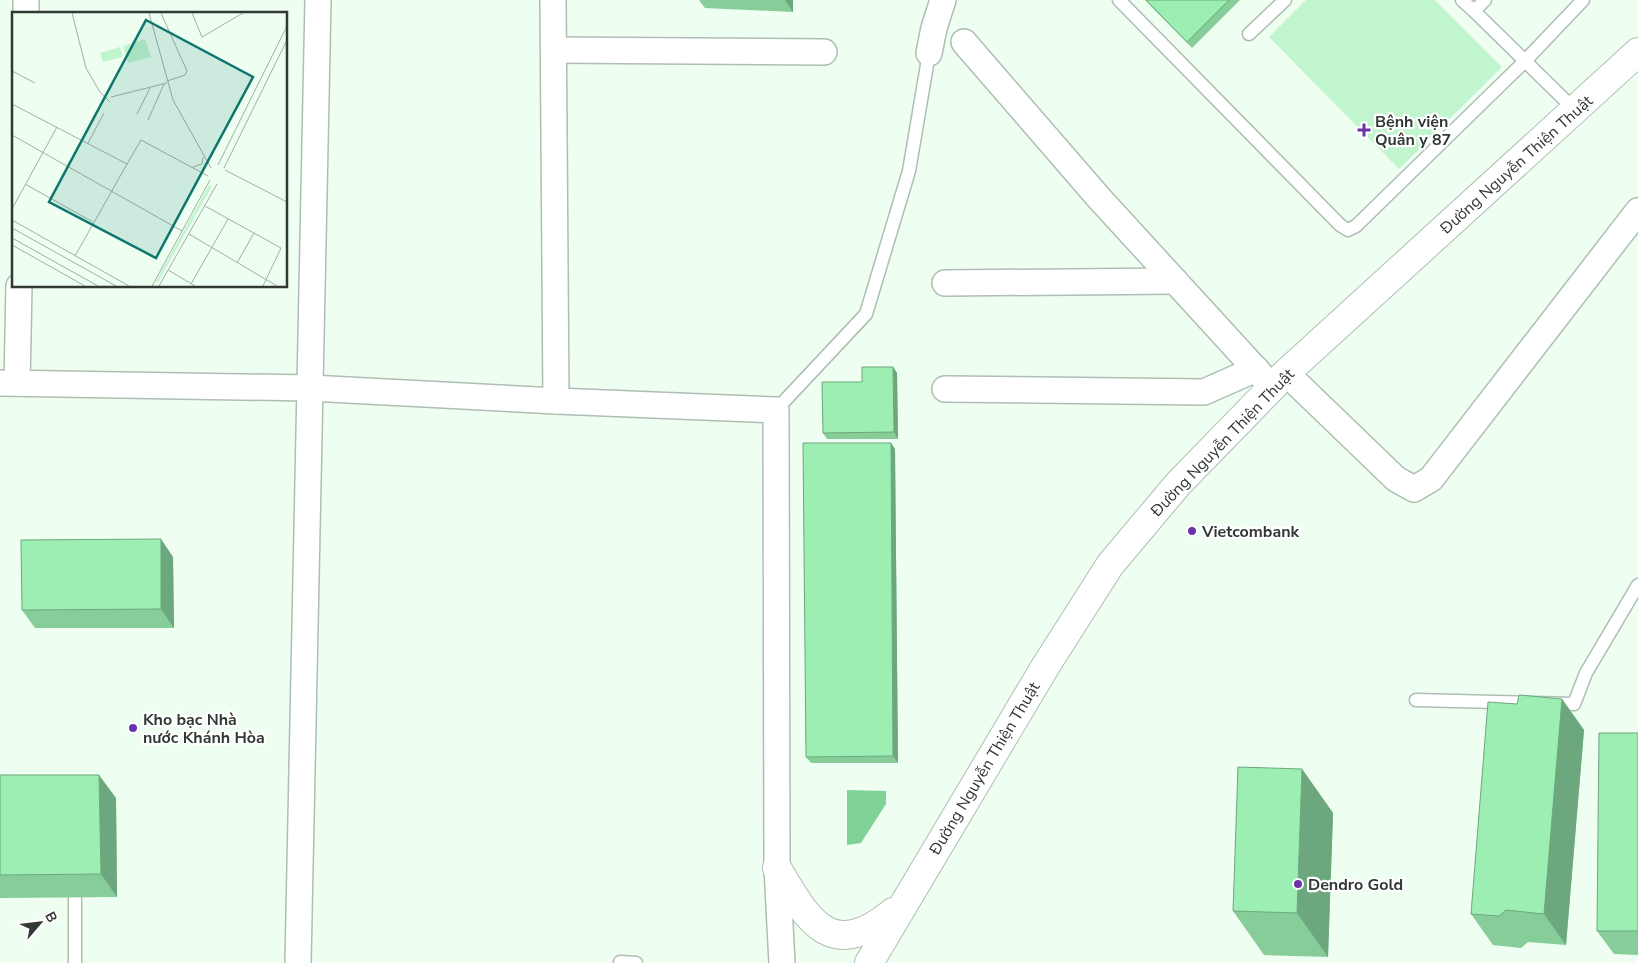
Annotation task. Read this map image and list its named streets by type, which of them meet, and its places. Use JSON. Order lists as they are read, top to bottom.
{
  "streets": {
    "street": ["Đường Nguyễn Thiện Thuật"]
  },
  "places": {
    "health": ["Bệnh viện Quân y 87"],
    "other": ["Vietcombank", "Kho bạc Nhà nước Khánh Hòa", "Dendro Gold"]
  },
  "north": "top right"
}
